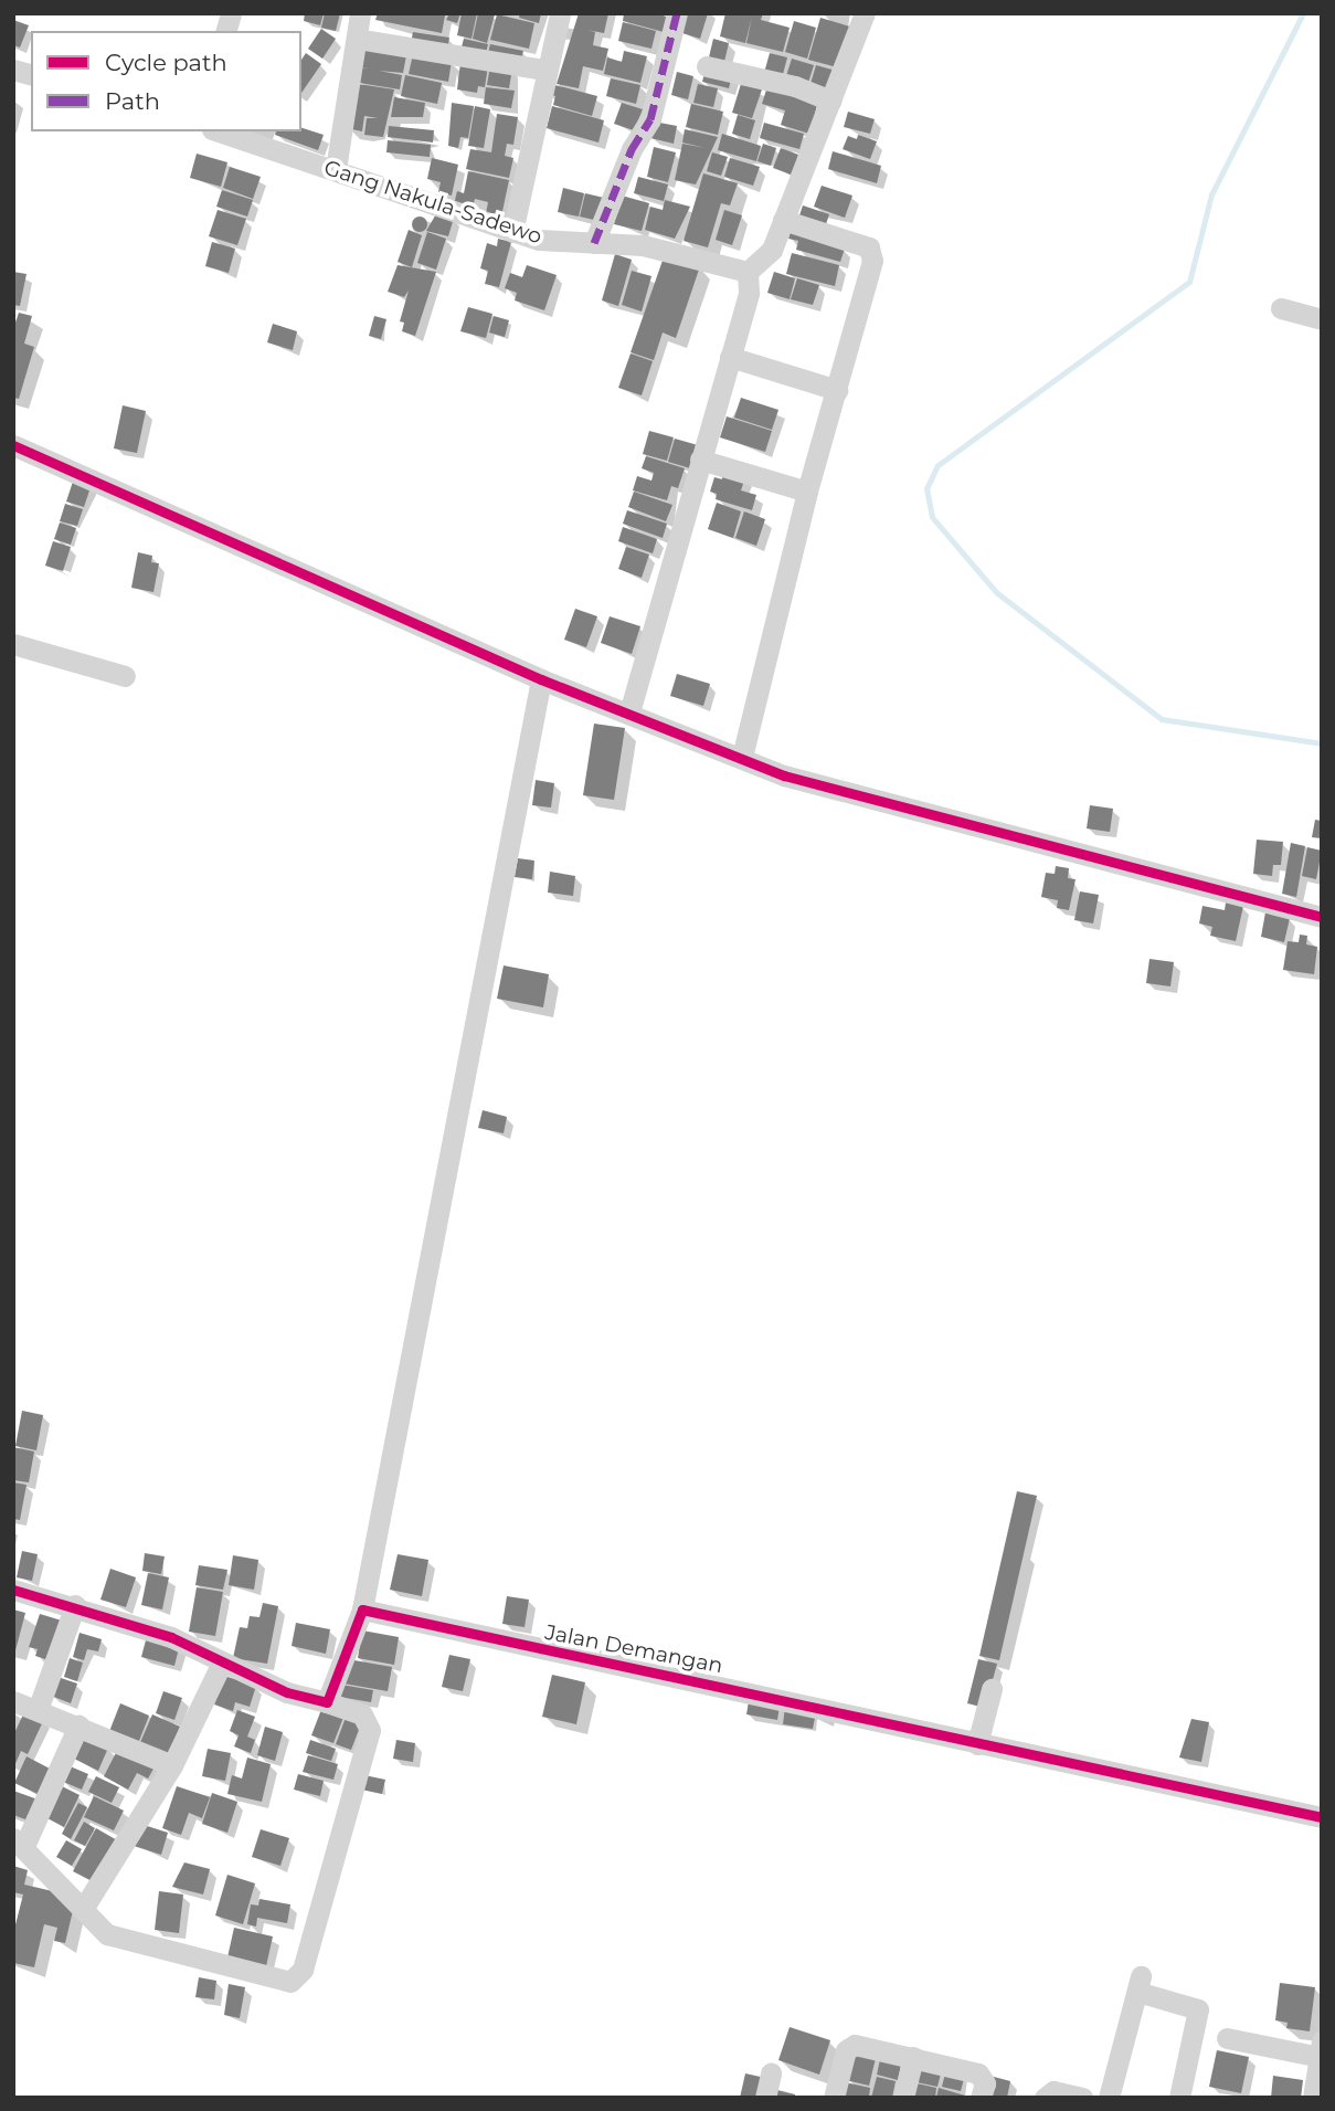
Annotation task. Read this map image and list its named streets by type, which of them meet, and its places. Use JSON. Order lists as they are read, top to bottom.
{
  "streets": {
    "street": ["Gang Nakula-Sadewo", "Jalan Demangan"]
  },
  "legend": ["Cycle path", "Path"]
}
